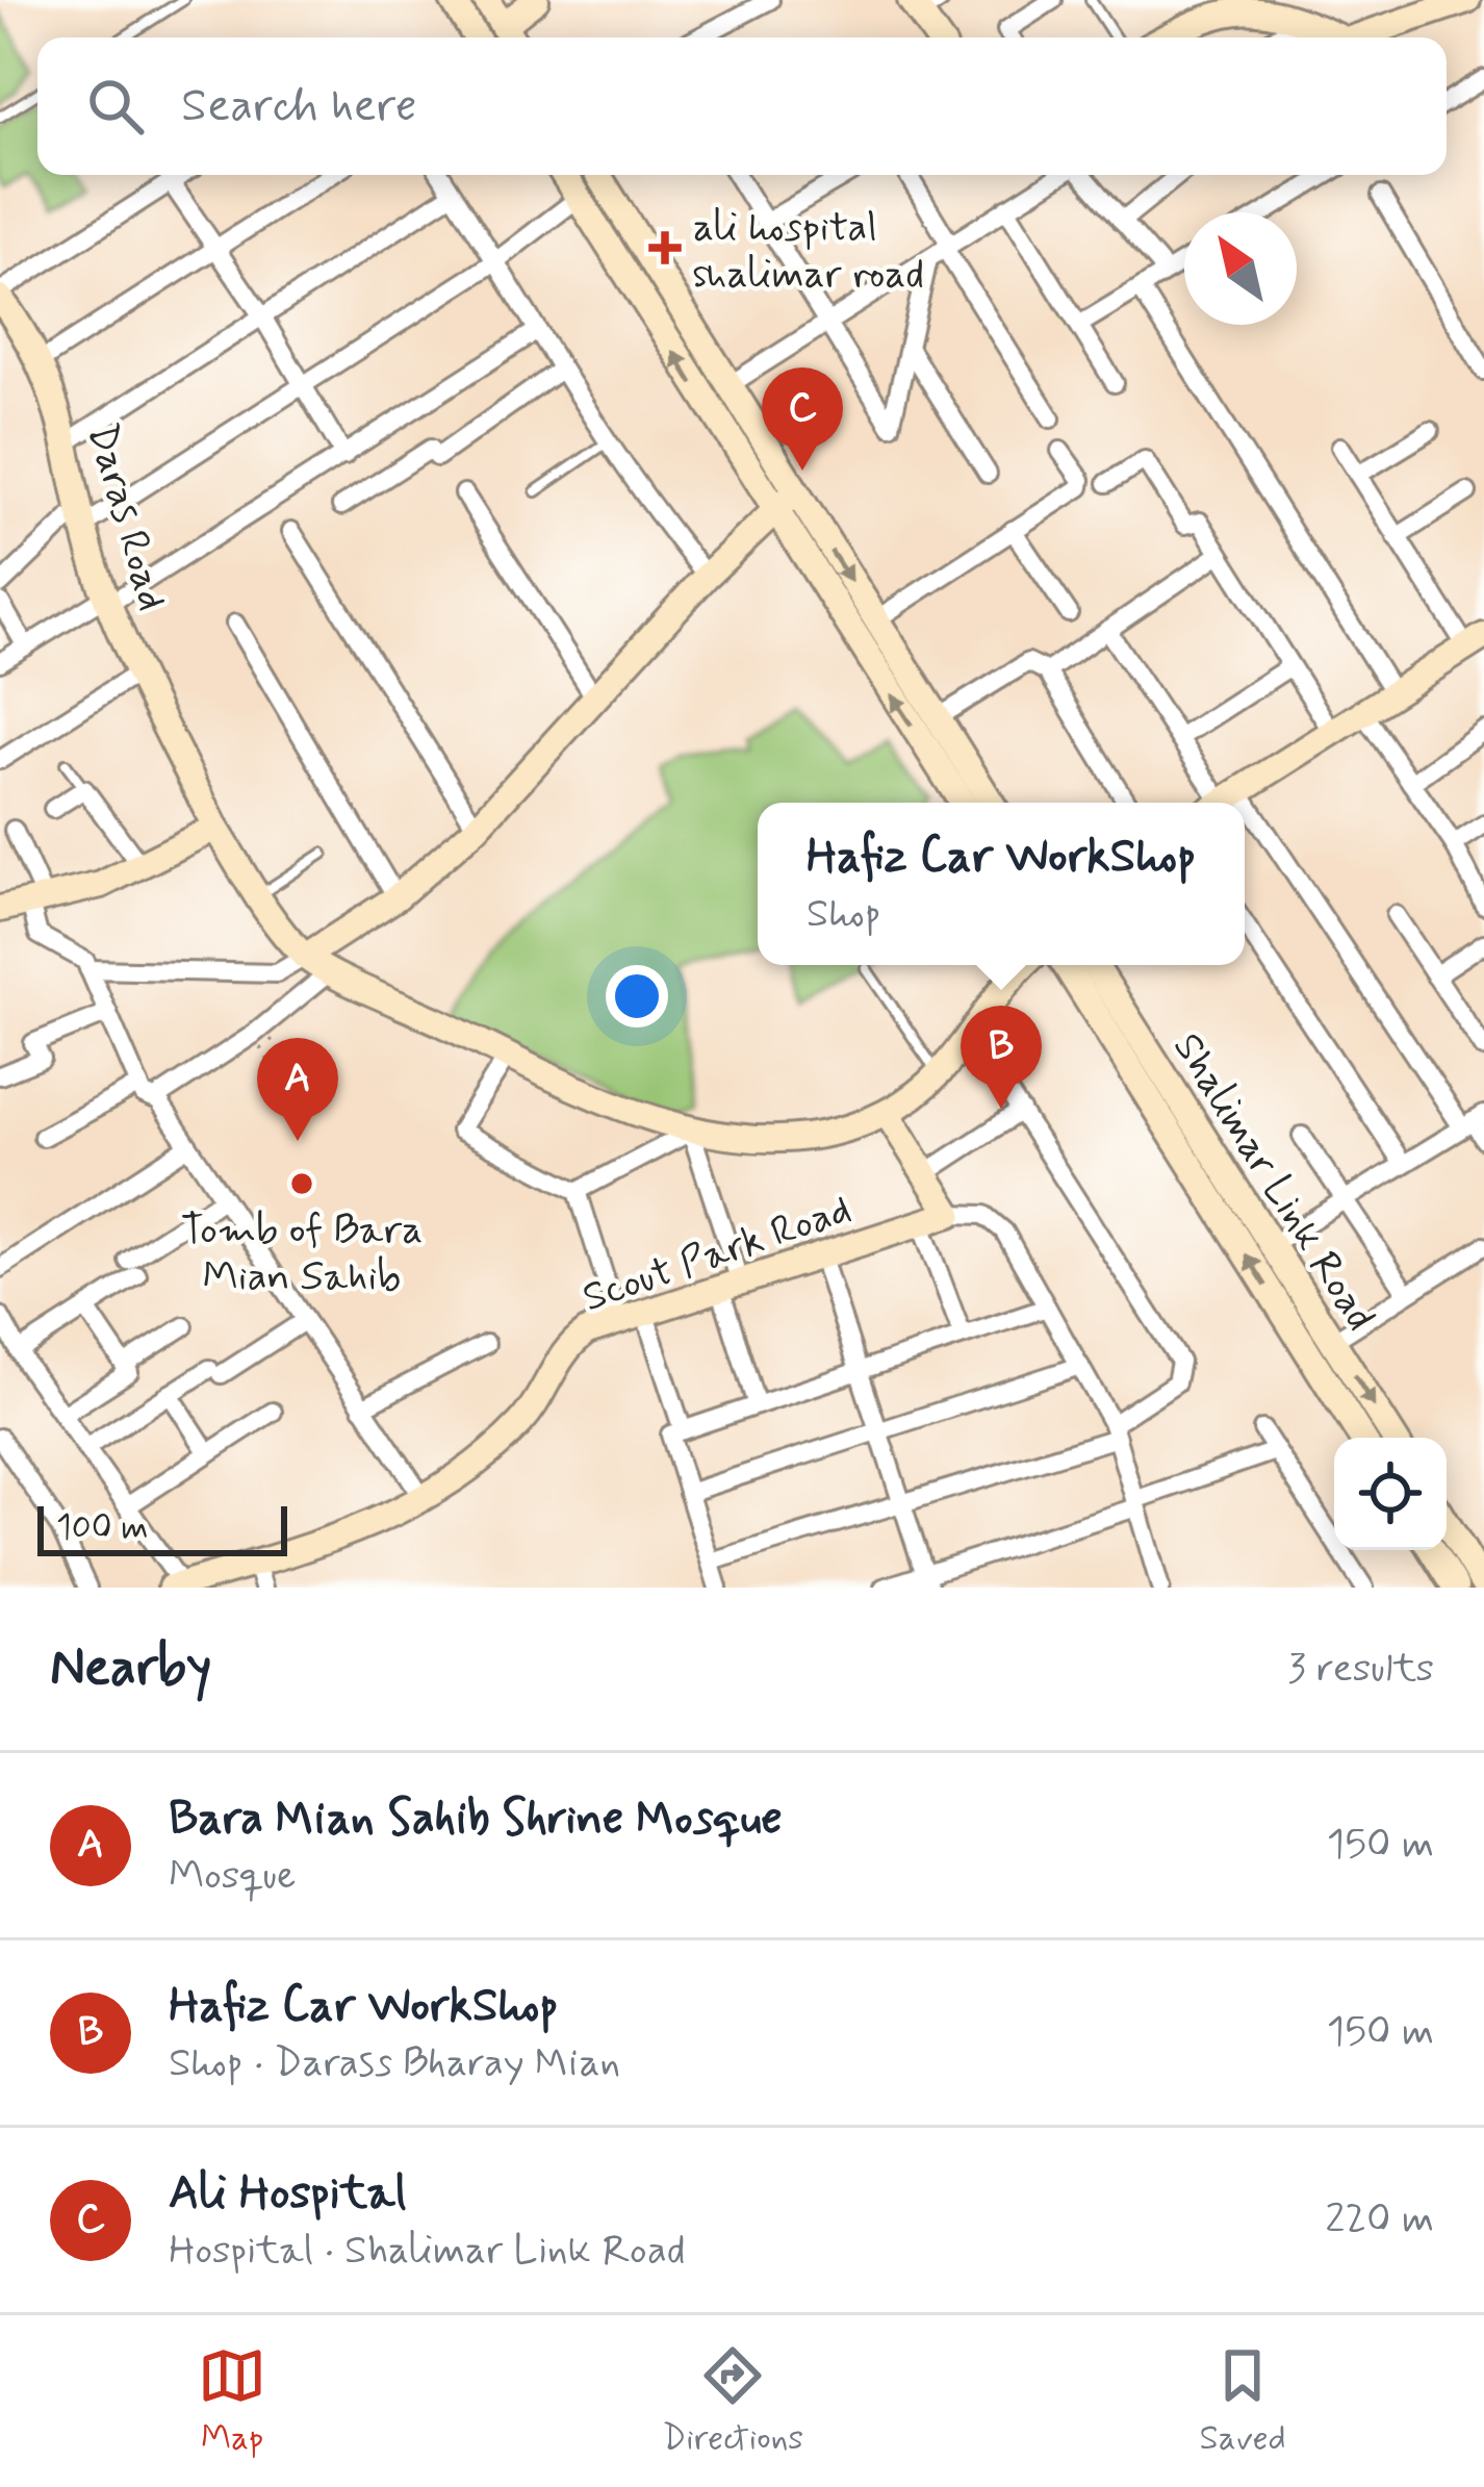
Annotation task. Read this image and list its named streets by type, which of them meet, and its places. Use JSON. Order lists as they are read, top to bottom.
{
  "streets": {
    "main road": ["Daras Road", "Shalimar Link Road", "Scout Park Road"]
  },
  "places": {
    "health": ["ali hospital shalimar road"],
    "other": ["Tomb of Bara Mian Sahib"]
  },
  "scale_bar": "100 m",
  "north": "top left",
  "page": {
    "search": "Search here",
    "pins": ["C", "B", "A"],
    "popup": ["Hafiz Car WorkShop", "Shop"],
    "scale": "100 m",
    "heading": ["Nearby", "3 results"],
    "list": [
      {
        "mark": "A",
        "name": "Bara Mian Sahib Shrine Mosque",
        "note": "Mosque",
        "value": "150 m"
      },
      {
        "mark": "B",
        "name": "Hafiz Car WorkShop",
        "note": "Shop · Darass Bharay Mian",
        "value": "150 m"
      },
      {
        "mark": "C",
        "name": "Ali Hospital",
        "note": "Hospital · Shalimar Link Road",
        "value": "220 m"
      }
    ],
    "nav": ["Map", "Directions", "Saved"]
  }
}
